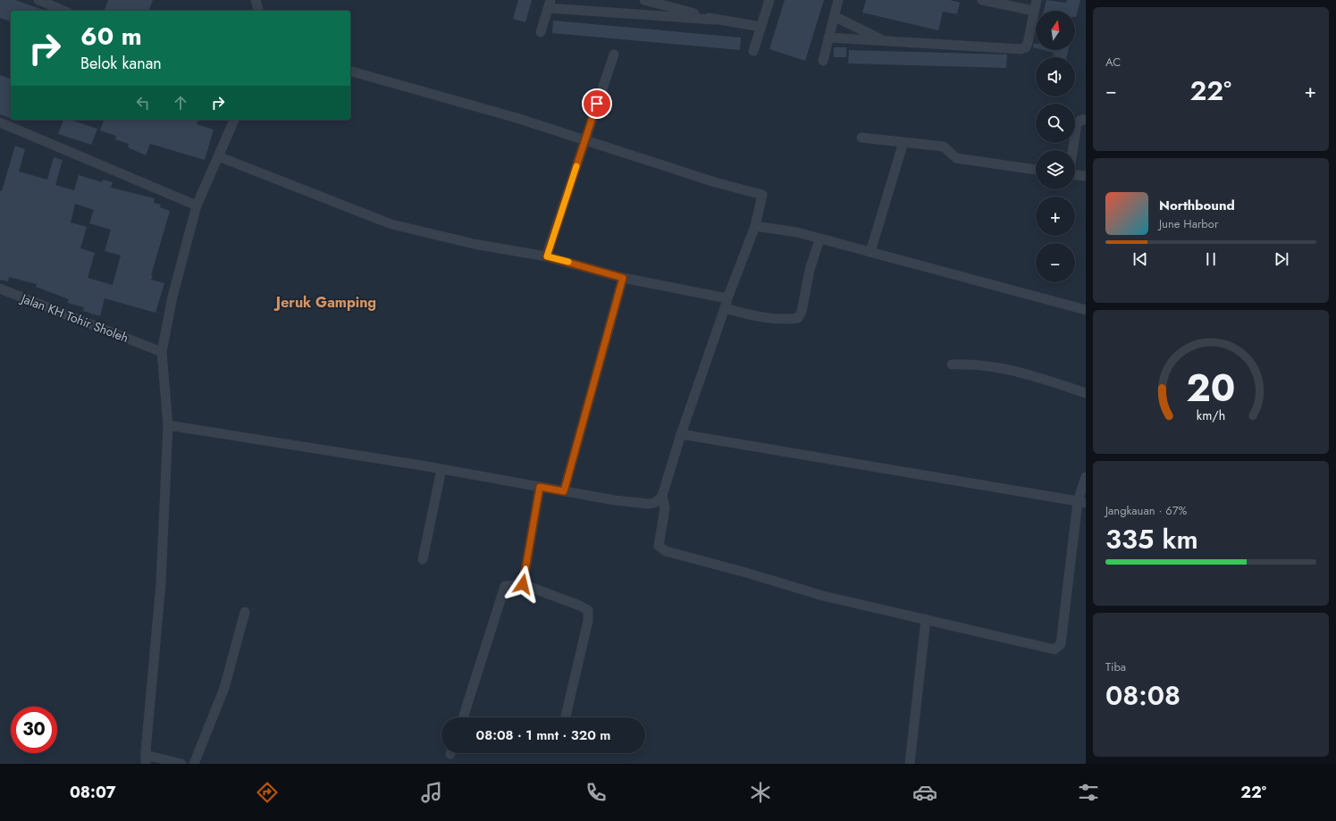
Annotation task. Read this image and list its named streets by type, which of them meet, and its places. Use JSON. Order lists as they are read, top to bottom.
{
  "streets": {
    "street": ["Jalan KH Tohir Sholeh"]
  },
  "districts": ["Jeruk Gamping"],
  "north": "top",
  "page": {
    "tile": [
      "AC",
      ["Jangkauan · 67%", "335 km"],
      ["Tiba", "08:08"]
    ],
    "map_buttons": ["+", "−"],
    "turn": ["60 m", "Belok kanan"],
    "heat": ["−", "22°", "+"],
    "song": ["Northbound", "June Harbor"],
    "limit": "30",
    "trip": "08:08 · 1 mnt · 320 m",
    "tabs": ["08:07", "22°"],
    "gauge": ["20", "km/h"]
  }
}
